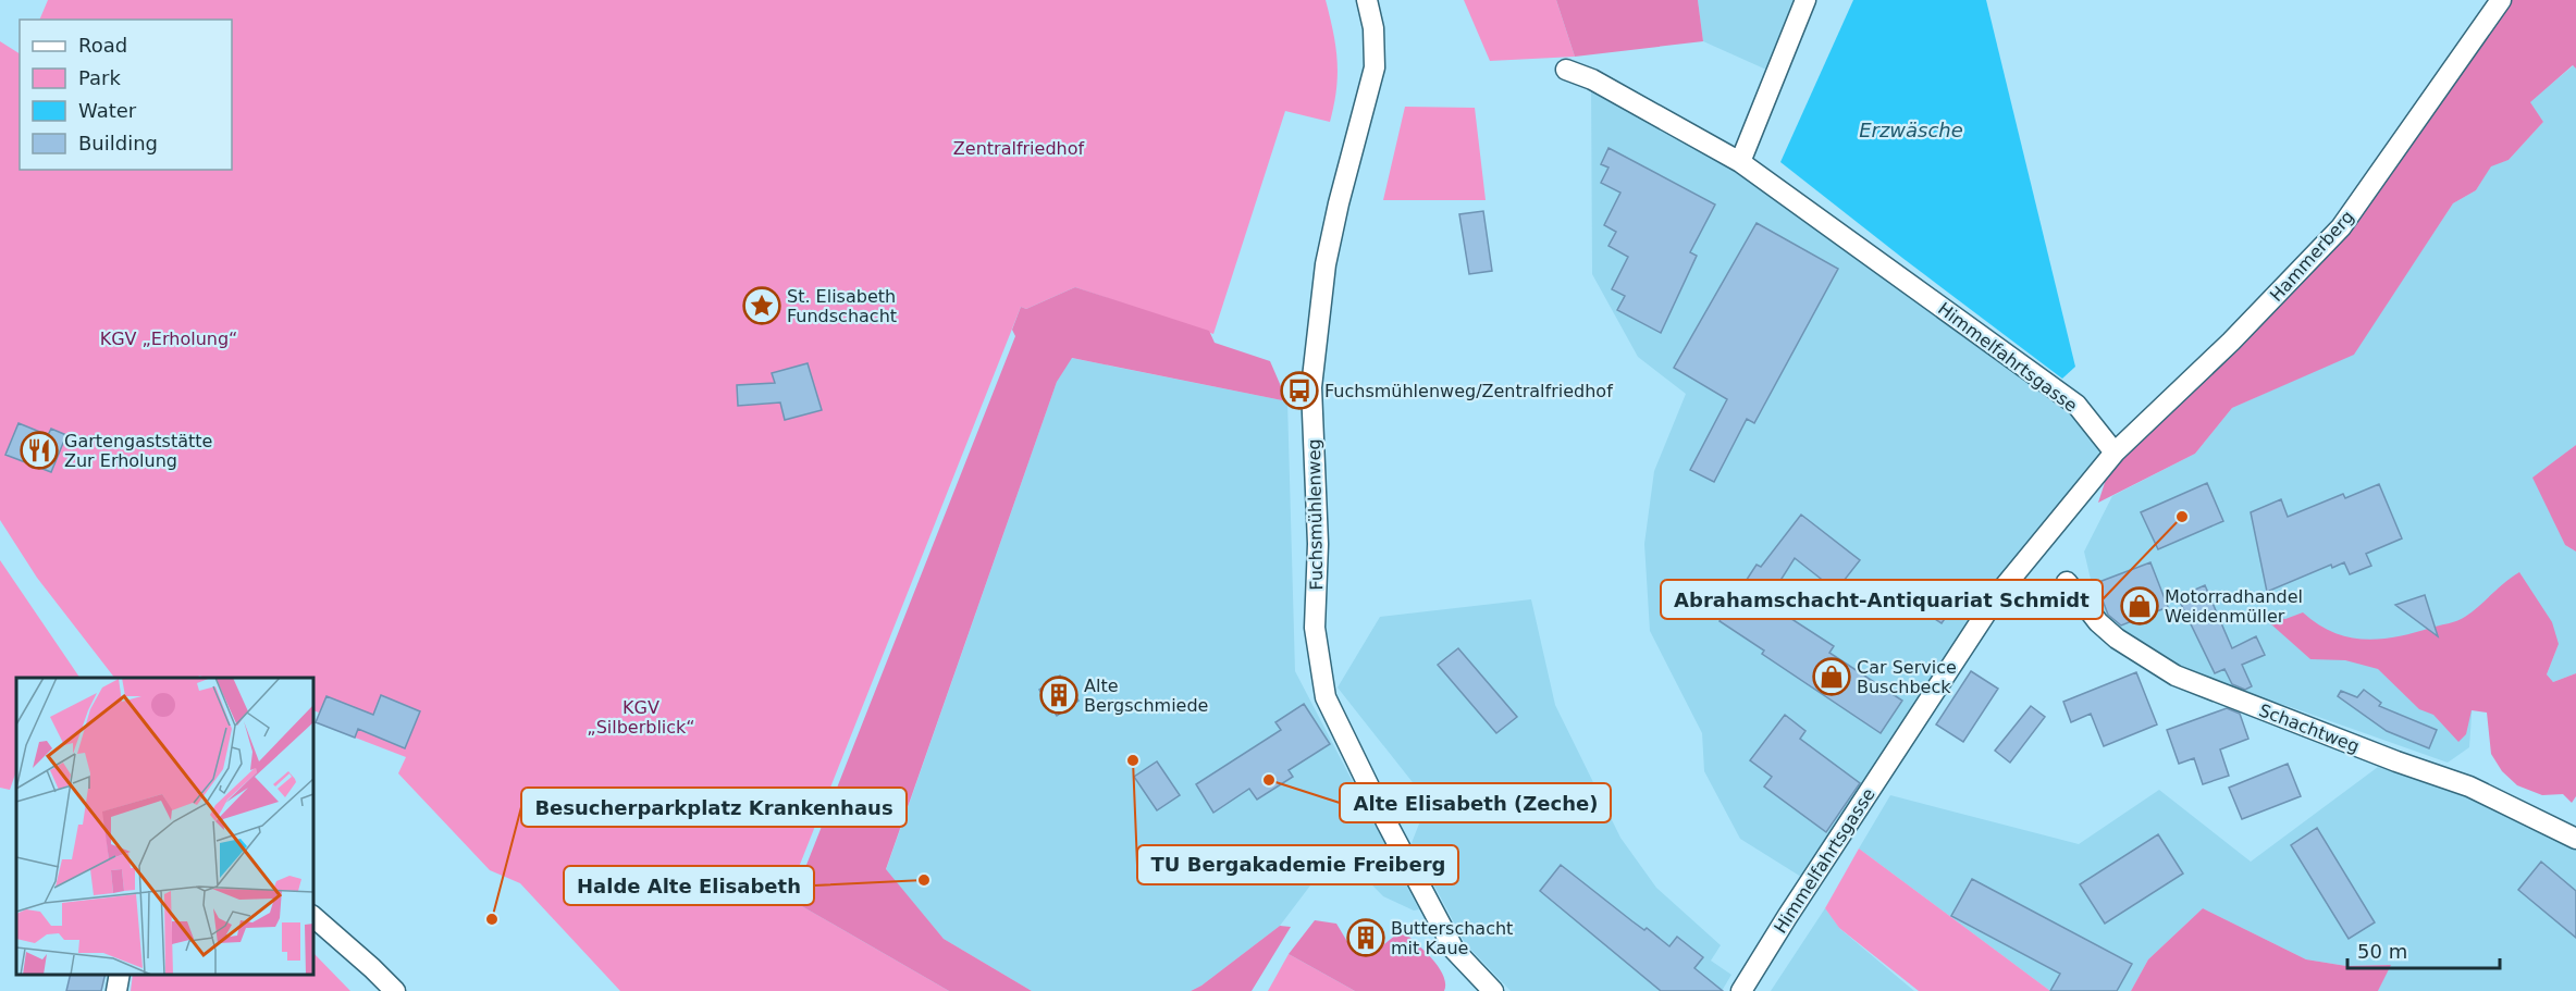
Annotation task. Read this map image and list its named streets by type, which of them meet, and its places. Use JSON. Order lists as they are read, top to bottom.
{
  "streets": {
    "street": [
      "Hammerberg",
      "Himmelfahrtsgasse",
      "Fuchsmühlenweg",
      "Schachtweg"
    ]
  },
  "crossings": [
    ["Hammerberg", "Himmelfahrtsgasse"]
  ],
  "water": ["Erzwäsche"],
  "parks": ["Zentralfriedhof", "KGV „Erholung“", "KGV „Silberblick“"],
  "places": {
    "place": ["St. Elisabeth Fundschacht"],
    "bus stop": ["Fuchsmühlenweg/Zentralfriedhof"],
    "restaurant": ["Gartengaststätte Zur Erholung"],
    "other": [
      "Abrahamschacht-Antiquariat Schmidt",
      "TU Bergakademie Freiberg",
      "Alte Elisabeth (Zeche)",
      "Halde Alte Elisabeth",
      "Besucherparkplatz Krankenhaus"
    ],
    "shop": ["Motorradhandel Weidenmüller", "Car Service Buschbeck"],
    "building": ["Alte Bergschmiede", "Butterschacht mit Kaue"]
  },
  "legend": [
    "Road",
    "Park",
    "Water",
    "Building"
  ],
  "scale_bar": "50 m"
}
